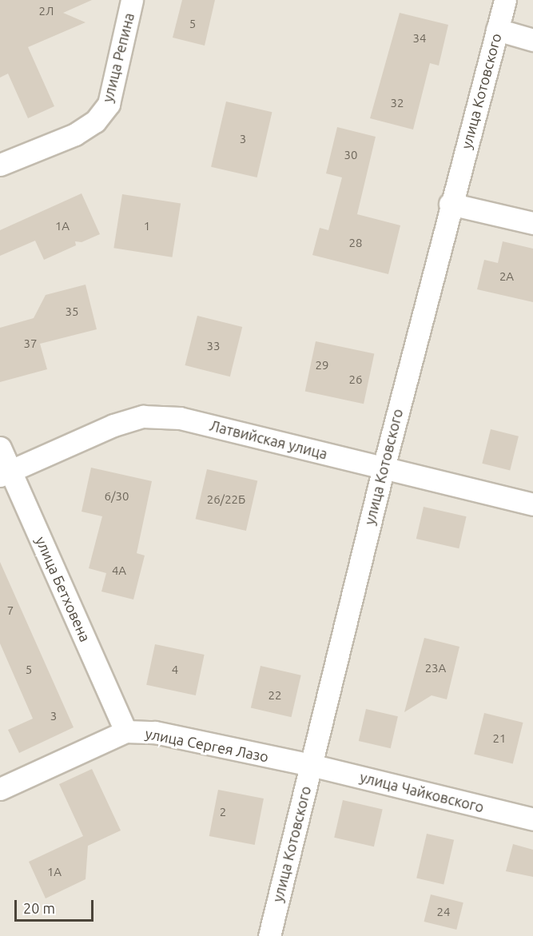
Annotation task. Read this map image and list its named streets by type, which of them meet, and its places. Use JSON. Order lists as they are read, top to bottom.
{
  "streets": {
    "street": [
      "улица Репина",
      "улица Котовского",
      "Латвийская улица",
      "улица Бетховена",
      "улица Сергея Лазо",
      "улица Чайковского"
    ]
  },
  "crossings": [
    ["улица Котовского", "Латвийская улица"],
    ["улица Котовского", "улица Сергея Лазо"],
    ["улица Котовского", "улица Чайковского"],
    ["Латвийская улица", "улица Бетховена"],
    ["улица Бетховена", "улица Сергея Лазо"],
    ["улица Сергея Лазо", "улица Чайковского"]
  ],
  "house_numbers": [
    "2Л",
    "5",
    "34",
    "32",
    "3",
    "30",
    "1А",
    "1",
    "28",
    "2А",
    "35",
    "37",
    "33",
    "29",
    "26",
    "6/30",
    "26/22Б",
    "4А",
    "7",
    "23А",
    "5",
    "4",
    "22",
    "3",
    "21",
    "2",
    "1А",
    "24"
  ],
  "scale_bar": "20 m"
}
